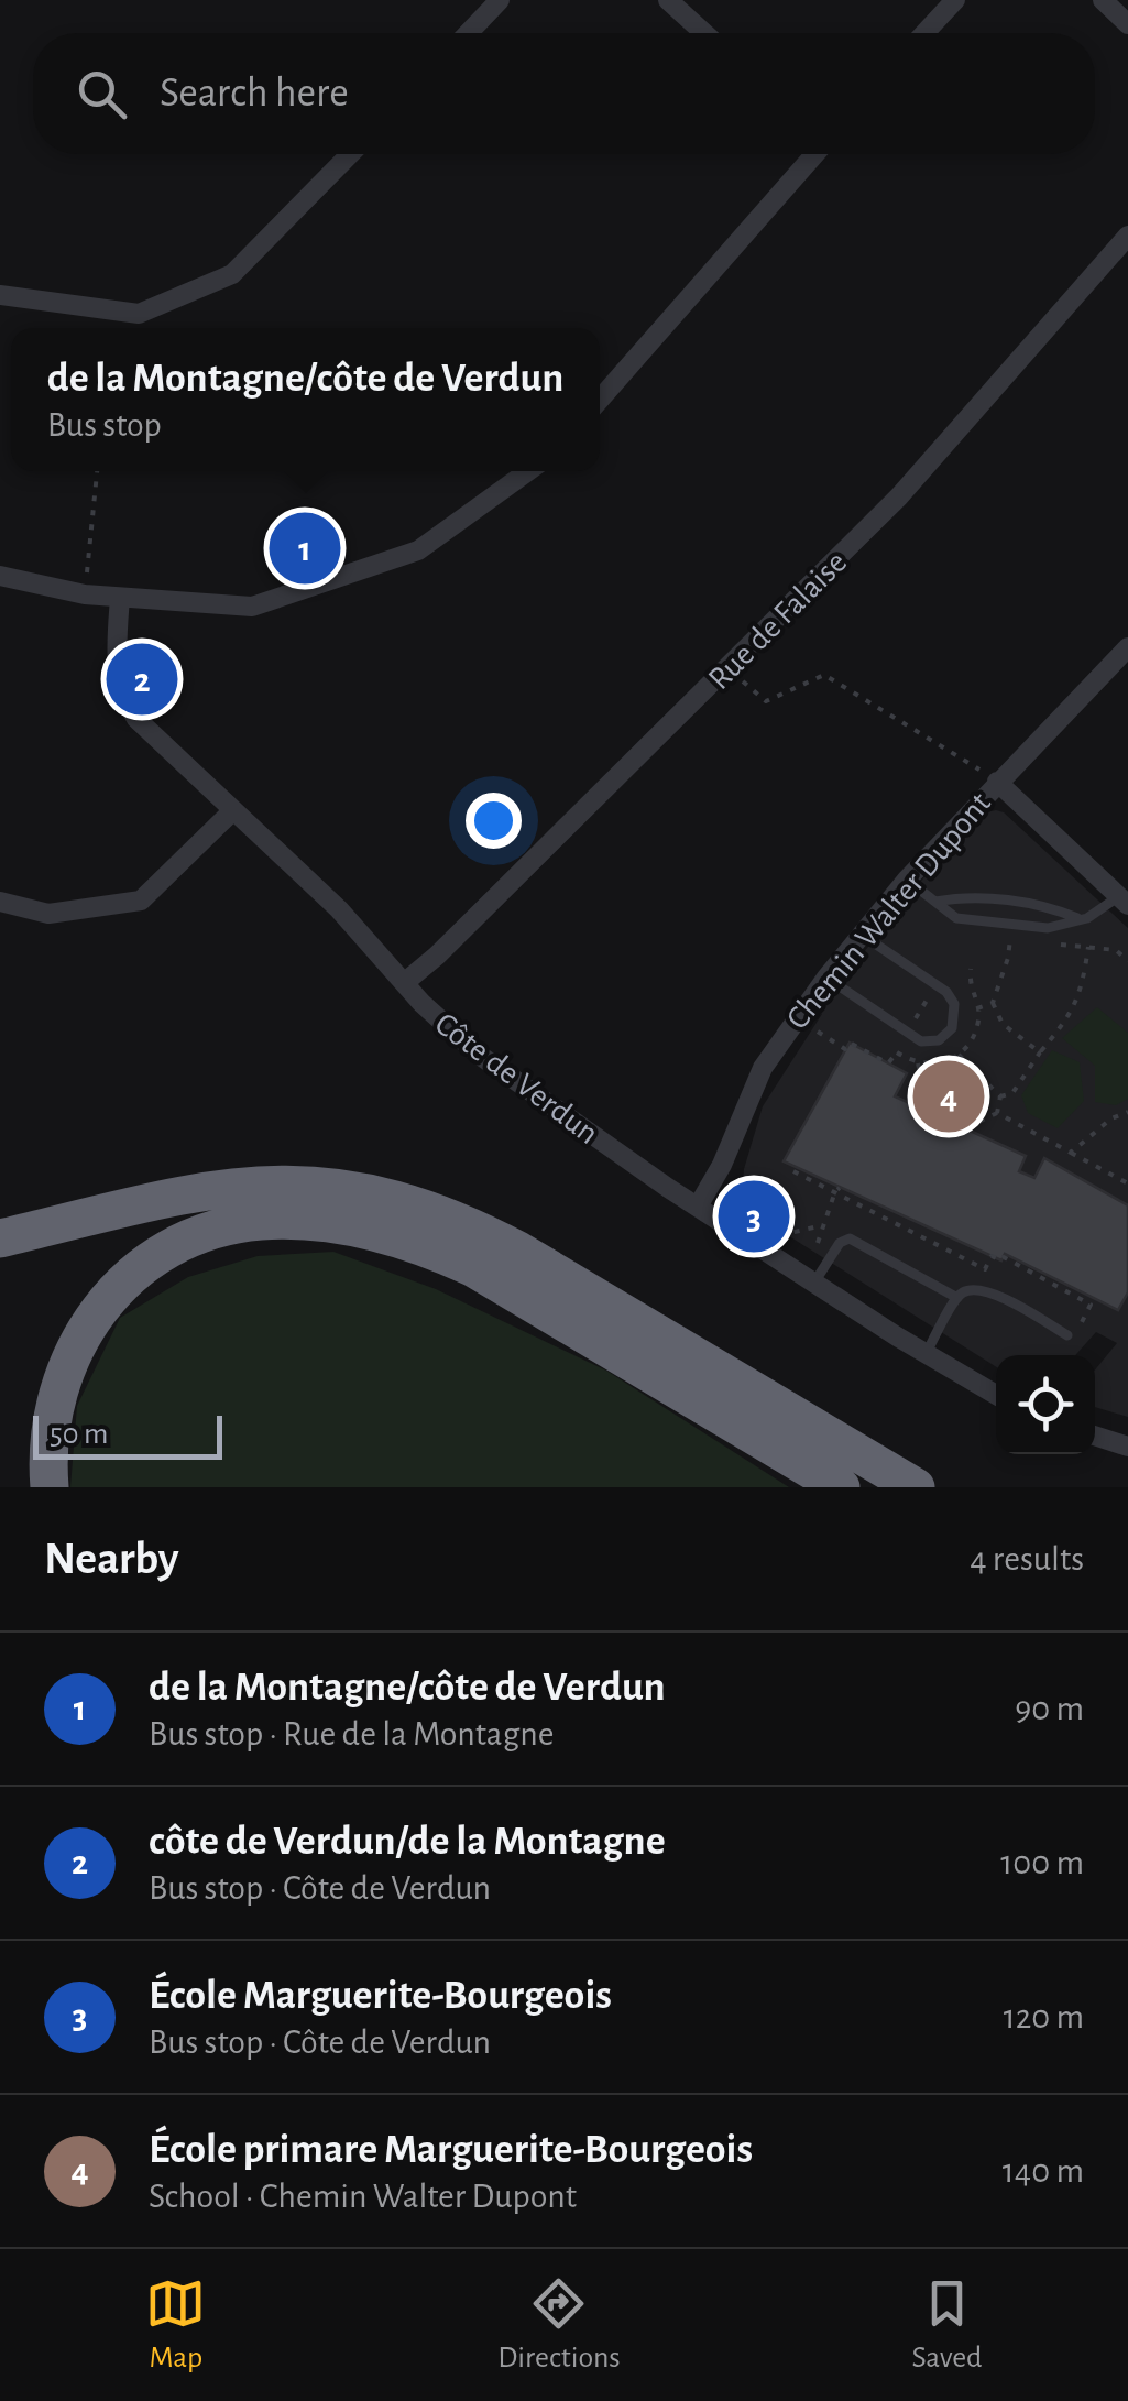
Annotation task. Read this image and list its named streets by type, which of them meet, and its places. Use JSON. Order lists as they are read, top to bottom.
{
  "streets": {
    "street": ["Rue de Falaise", "Chemin Walter Dupont", "Côte de Verdun"]
  },
  "crossings": [
    ["Rue de Falaise", "Côte de Verdun"],
    ["Chemin Walter Dupont", "Côte de Verdun"]
  ],
  "scale_bar": "50 m",
  "page": {
    "search": "Search here",
    "popup": ["de la Montagne/côte de Verdun", "Bus stop"],
    "pins": [
      "1",
      "2",
      "4",
      "3"
    ],
    "scale": "50 m",
    "heading": ["Nearby", "4 results"],
    "list": [
      {
        "mark": "1",
        "name": "de la Montagne/côte de Verdun",
        "note": "Bus stop · Rue de la Montagne",
        "value": "90 m"
      },
      {
        "mark": "2",
        "name": "côte de Verdun/de la Montagne",
        "note": "Bus stop · Côte de Verdun",
        "value": "100 m"
      },
      {
        "mark": "3",
        "name": "École Marguerite-Bourgeois",
        "note": "Bus stop · Côte de Verdun",
        "value": "120 m"
      },
      {
        "mark": "4",
        "name": "École primare Marguerite-Bourgeois",
        "note": "School · Chemin Walter Dupont",
        "value": "140 m"
      }
    ],
    "nav": ["Map", "Directions", "Saved"]
  }
}
